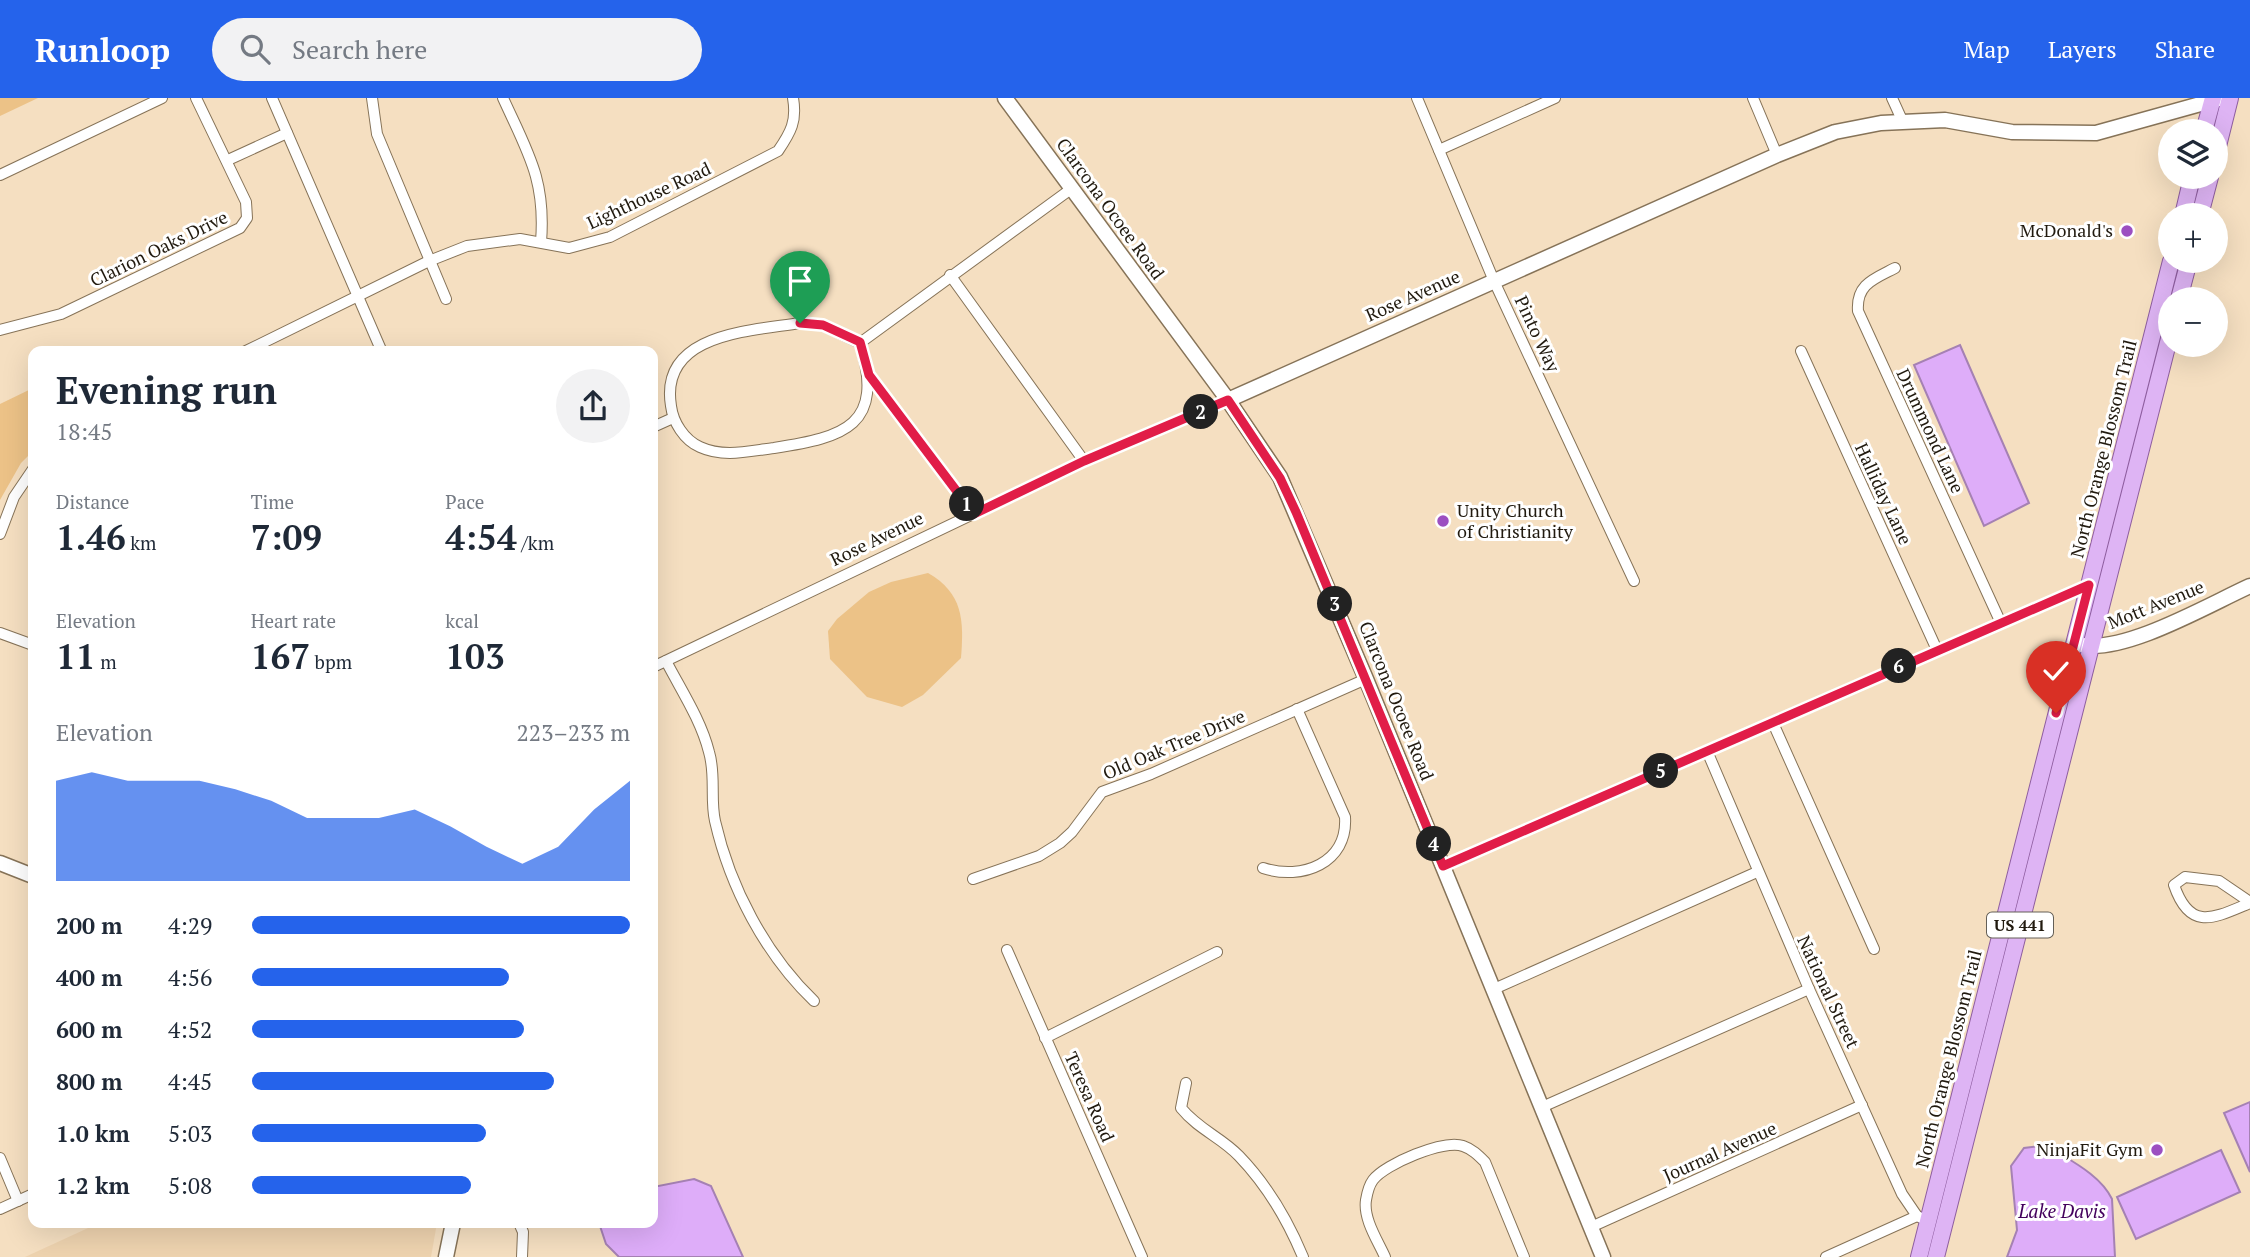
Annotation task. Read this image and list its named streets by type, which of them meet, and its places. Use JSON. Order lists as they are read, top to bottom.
{
  "streets": {
    "main road": [
      "Clarcona Ocoee Road",
      "Rose Avenue",
      "North Orange Blossom Trail",
      "Mott Avenue",
      "US 441"
    ],
    "street": [
      "Lighthouse Road",
      "Clarion Oaks Drive",
      "Pinto Way",
      "Drummond Lane",
      "Halliday Lane",
      "Old Oak Tree Drive",
      "National Street",
      "Teresa Road",
      "Journal Avenue"
    ]
  },
  "crossings": [
    ["Clarcona Ocoee Road", "Rose Avenue"],
    ["Clarcona Ocoee Road", "Old Oak Tree Drive"],
    ["Clarcona Ocoee Road", "Journal Avenue"],
    ["Rose Avenue", "Pinto Way"],
    ["North Orange Blossom Trail", "Mott Avenue"],
    ["North Orange Blossom Trail", "National Street"],
    ["National Street", "Journal Avenue"]
  ],
  "water": ["Lake Davis"],
  "places": ["McDonald's", "Unity Church of Christianity", "NinjaFit Gym"],
  "page": {
    "header": "Runloop",
    "search": "Search here",
    "nav": ["Map", "Layers", "Share"],
    "map_buttons": ["+", "−"],
    "heading": ["Evening run", "18:45"],
    "pins": [
      "2",
      "1",
      "3",
      "6",
      "5",
      "4"
    ],
    "stats": [
      ["Distance", "1.46 km"],
      ["Time", "7:09"],
      ["Pace", "4:54 /km"],
      ["Elevation", "11 m"],
      ["Heart rate", "167 bpm"],
      ["kcal", "103"]
    ],
    "chart": ["Elevation", "223–233 m"],
    "list": [
      {
        "name": "200 m",
        "note": "4:29"
      },
      {
        "name": "400 m",
        "note": "4:56"
      },
      {
        "name": "600 m",
        "note": "4:52"
      },
      {
        "name": "800 m",
        "note": "4:45"
      },
      {
        "name": "1.0 km",
        "note": "5:03"
      },
      {
        "name": "1.2 km",
        "note": "5:08"
      }
    ]
  }
}
